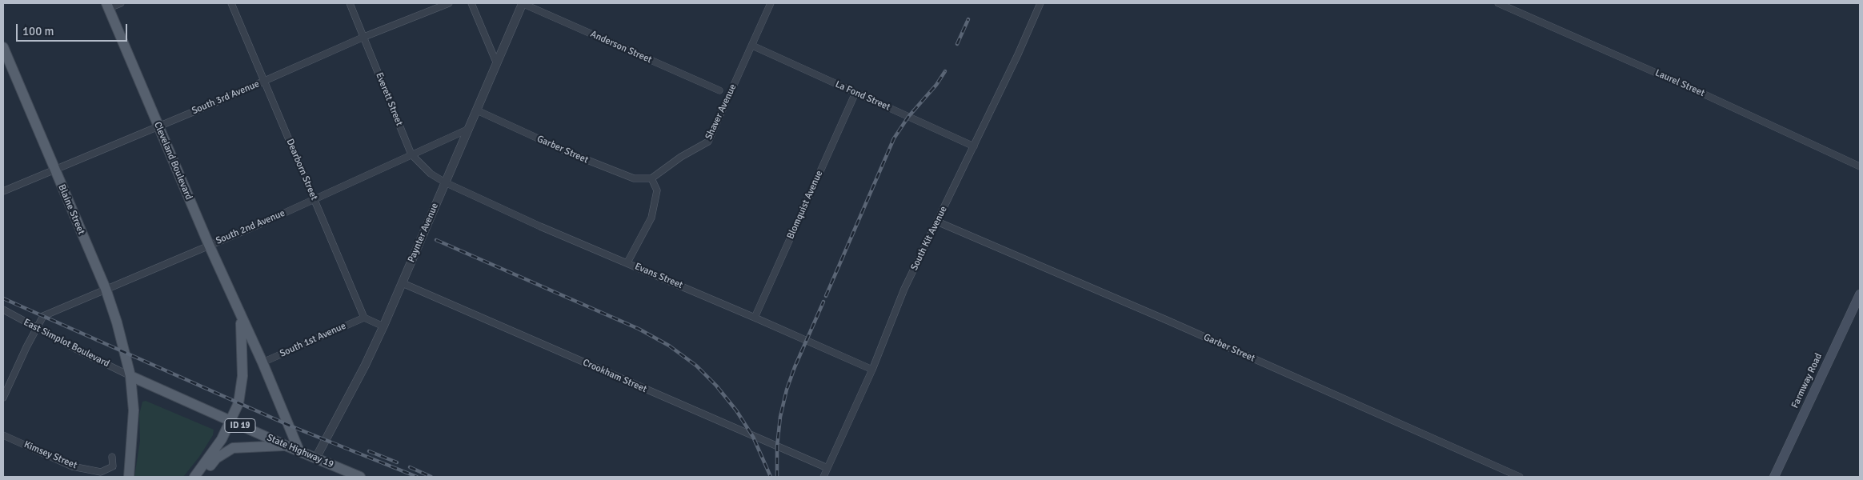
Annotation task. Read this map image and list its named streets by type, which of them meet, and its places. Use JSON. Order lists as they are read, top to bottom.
{
  "streets": {
    "main road": [
      "Cleveland Boulevard",
      "Blaine Street",
      "Farmway Road",
      "ID 19",
      "State Highway 19"
    ],
    "street": [
      "Anderson Street",
      "Laurel Street",
      "La Fond Street",
      "South 3rd Avenue",
      "Everett Street",
      "Shaver Avenue",
      "Garber Street",
      "Dearborn Street",
      "Blomquist Avenue",
      "South 2nd Avenue",
      "Paynter Avenue",
      "South Kit Avenue",
      "Evans Street",
      "South 1st Avenue",
      "East Simplot Boulevard",
      "Crookham Street",
      "Kimsey Street"
    ]
  },
  "crossings": [
    ["Anderson Street", "Paynter Avenue"],
    ["La Fond Street", "Shaver Avenue"],
    ["La Fond Street", "Blomquist Avenue"],
    ["La Fond Street", "South Kit Avenue"],
    ["South 3rd Avenue", "Everett Street"],
    ["South 3rd Avenue", "Cleveland Boulevard"],
    ["South 3rd Avenue", "Dearborn Street"],
    ["South 3rd Avenue", "Blaine Street"],
    ["Everett Street", "South 2nd Avenue"],
    ["Everett Street", "Paynter Avenue"],
    ["Everett Street", "Evans Street"],
    ["Shaver Avenue", "Garber Street"],
    ["Garber Street", "Paynter Avenue"],
    ["Garber Street", "South Kit Avenue"],
    ["Cleveland Boulevard", "South 2nd Avenue"],
    ["Cleveland Boulevard", "South 1st Avenue"],
    ["Cleveland Boulevard", "State Highway 19"],
    ["Dearborn Street", "South 2nd Avenue"],
    ["Dearborn Street", "South 1st Avenue"],
    ["Blomquist Avenue", "Evans Street"],
    ["Blaine Street", "South 2nd Avenue"],
    ["Blaine Street", "East Simplot Boulevard"],
    ["Blaine Street", "State Highway 19"],
    ["South 2nd Avenue", "Paynter Avenue"],
    ["South 2nd Avenue", "East Simplot Boulevard"],
    ["Paynter Avenue", "Evans Street"],
    ["Paynter Avenue", "Crookham Street"],
    ["Paynter Avenue", "State Highway 19"],
    ["South Kit Avenue", "Evans Street"],
    ["South Kit Avenue", "Crookham Street"],
    ["East Simplot Boulevard", "State Highway 19"]
  ],
  "scale_bar": "100 m"
}
